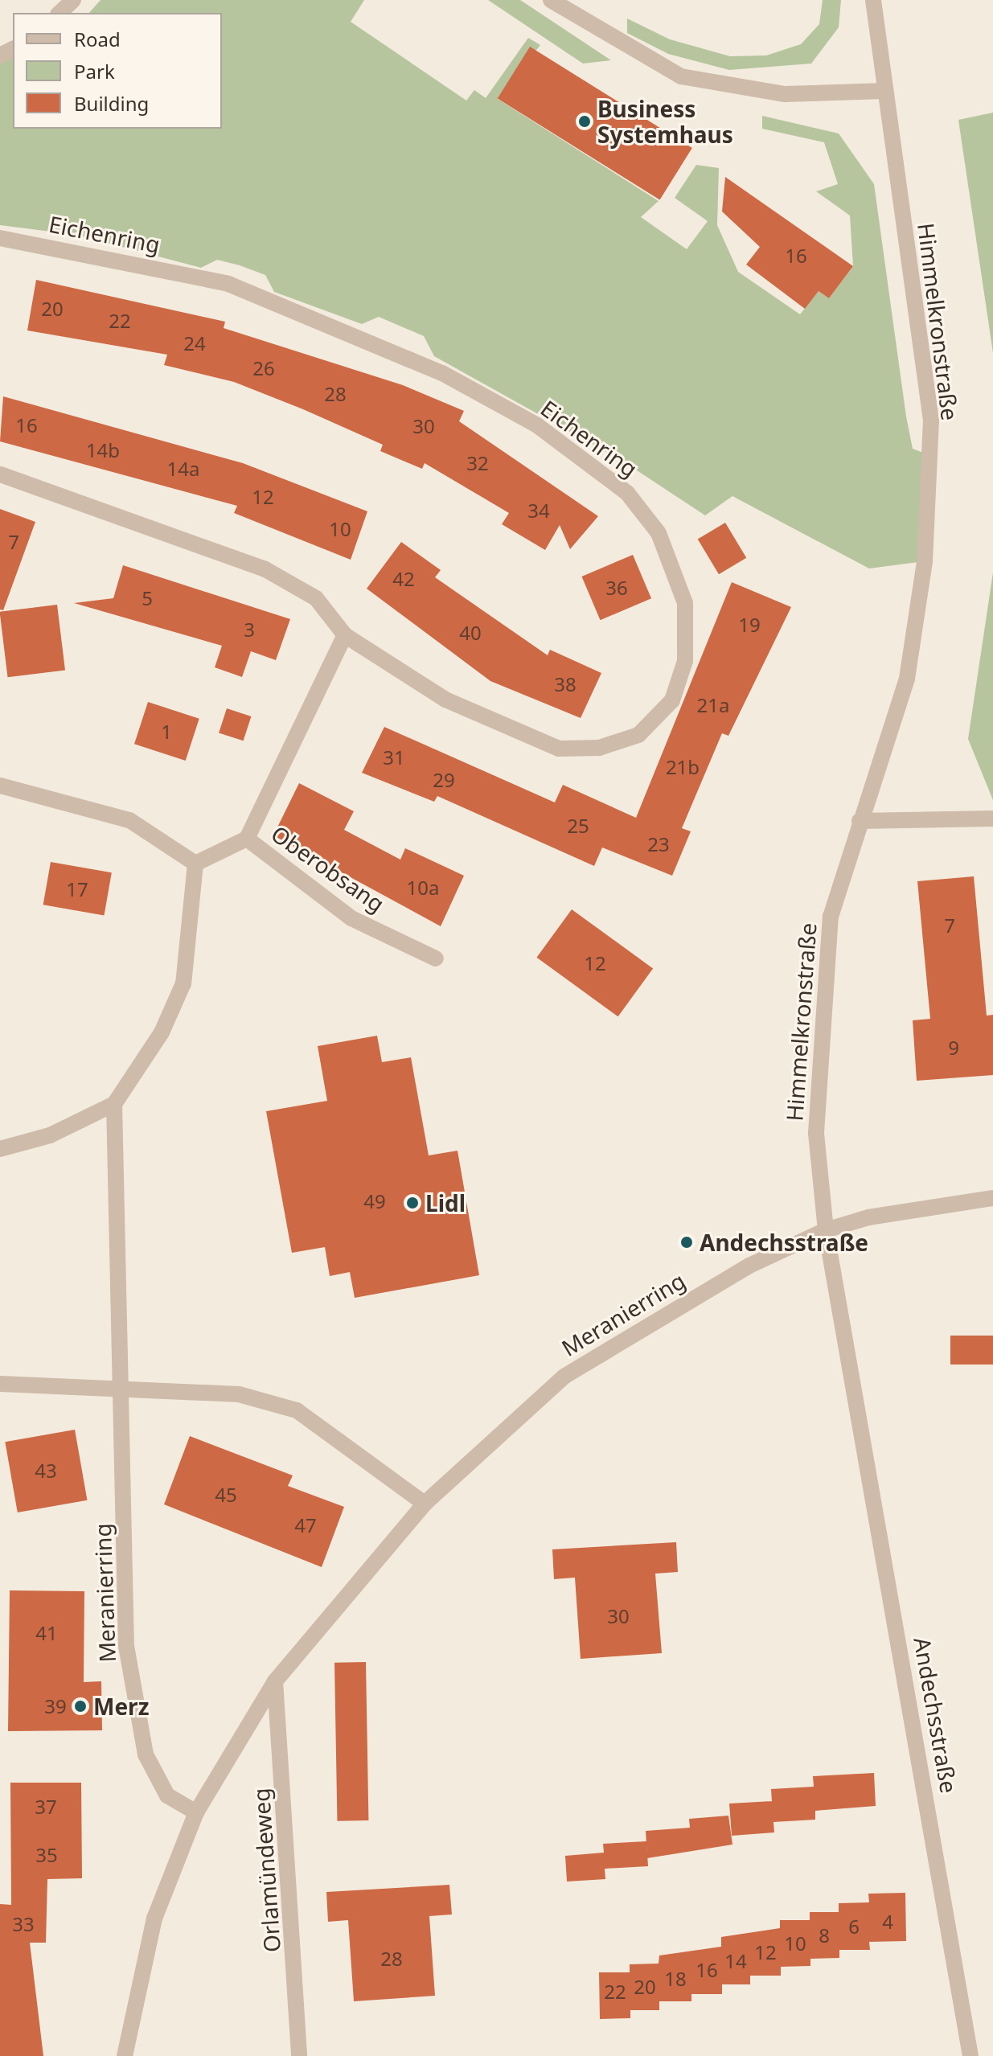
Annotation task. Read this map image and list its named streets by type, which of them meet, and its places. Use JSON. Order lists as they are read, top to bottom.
{
  "streets": {
    "street": [
      "Eichenring",
      "Himmelkronstraße",
      "Oberobsang",
      "Meranierring",
      "Andechsstraße",
      "Orlamündeweg"
    ]
  },
  "crossings": [
    ["Himmelkronstraße", "Meranierring"],
    ["Himmelkronstraße", "Andechsstraße"],
    ["Meranierring", "Andechsstraße"],
    ["Meranierring", "Orlamündeweg"]
  ],
  "places": [
    "Business Systemhaus",
    "Lidl",
    "Andechsstraße",
    "Merz"
  ],
  "house_numbers": [
    "16",
    "20",
    "22",
    "24",
    "26",
    "28",
    "16",
    "30",
    "14b",
    "32",
    "14a",
    "12",
    "34",
    "10",
    "7",
    "42",
    "36",
    "5",
    "19",
    "3",
    "40",
    "38",
    "21a",
    "1",
    "31",
    "21b",
    "29",
    "25",
    "23",
    "10a",
    "17",
    "7",
    "12",
    "9",
    "49",
    "43",
    "45",
    "47",
    "30",
    "41",
    "39",
    "37",
    "35",
    "4",
    "33",
    "6",
    "8",
    "10",
    "12",
    "28",
    "14",
    "16",
    "18",
    "20",
    "22"
  ],
  "legend": ["Road", "Park", "Building"]
}
